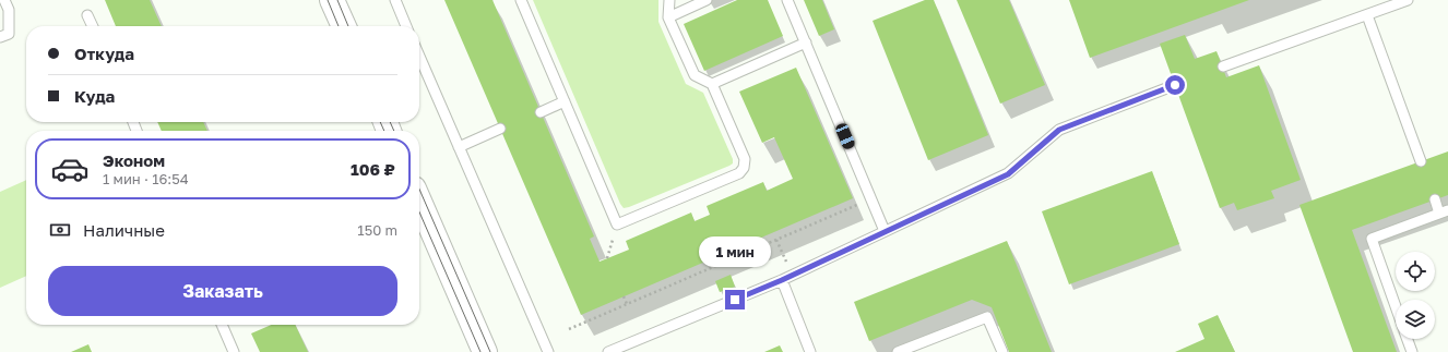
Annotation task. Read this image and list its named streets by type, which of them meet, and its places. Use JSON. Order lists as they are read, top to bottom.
{
  "page": {
    "banner": ["Откуда", "Куда"],
    "list": [
      {
        "name": "Эконом",
        "note": "1 мин · 16:54",
        "value": "106 ₽"
      }
    ],
    "pay": ["Наличные", "150 m"],
    "bubble": "1 мин",
    "buttons": "Заказать"
  }
}
